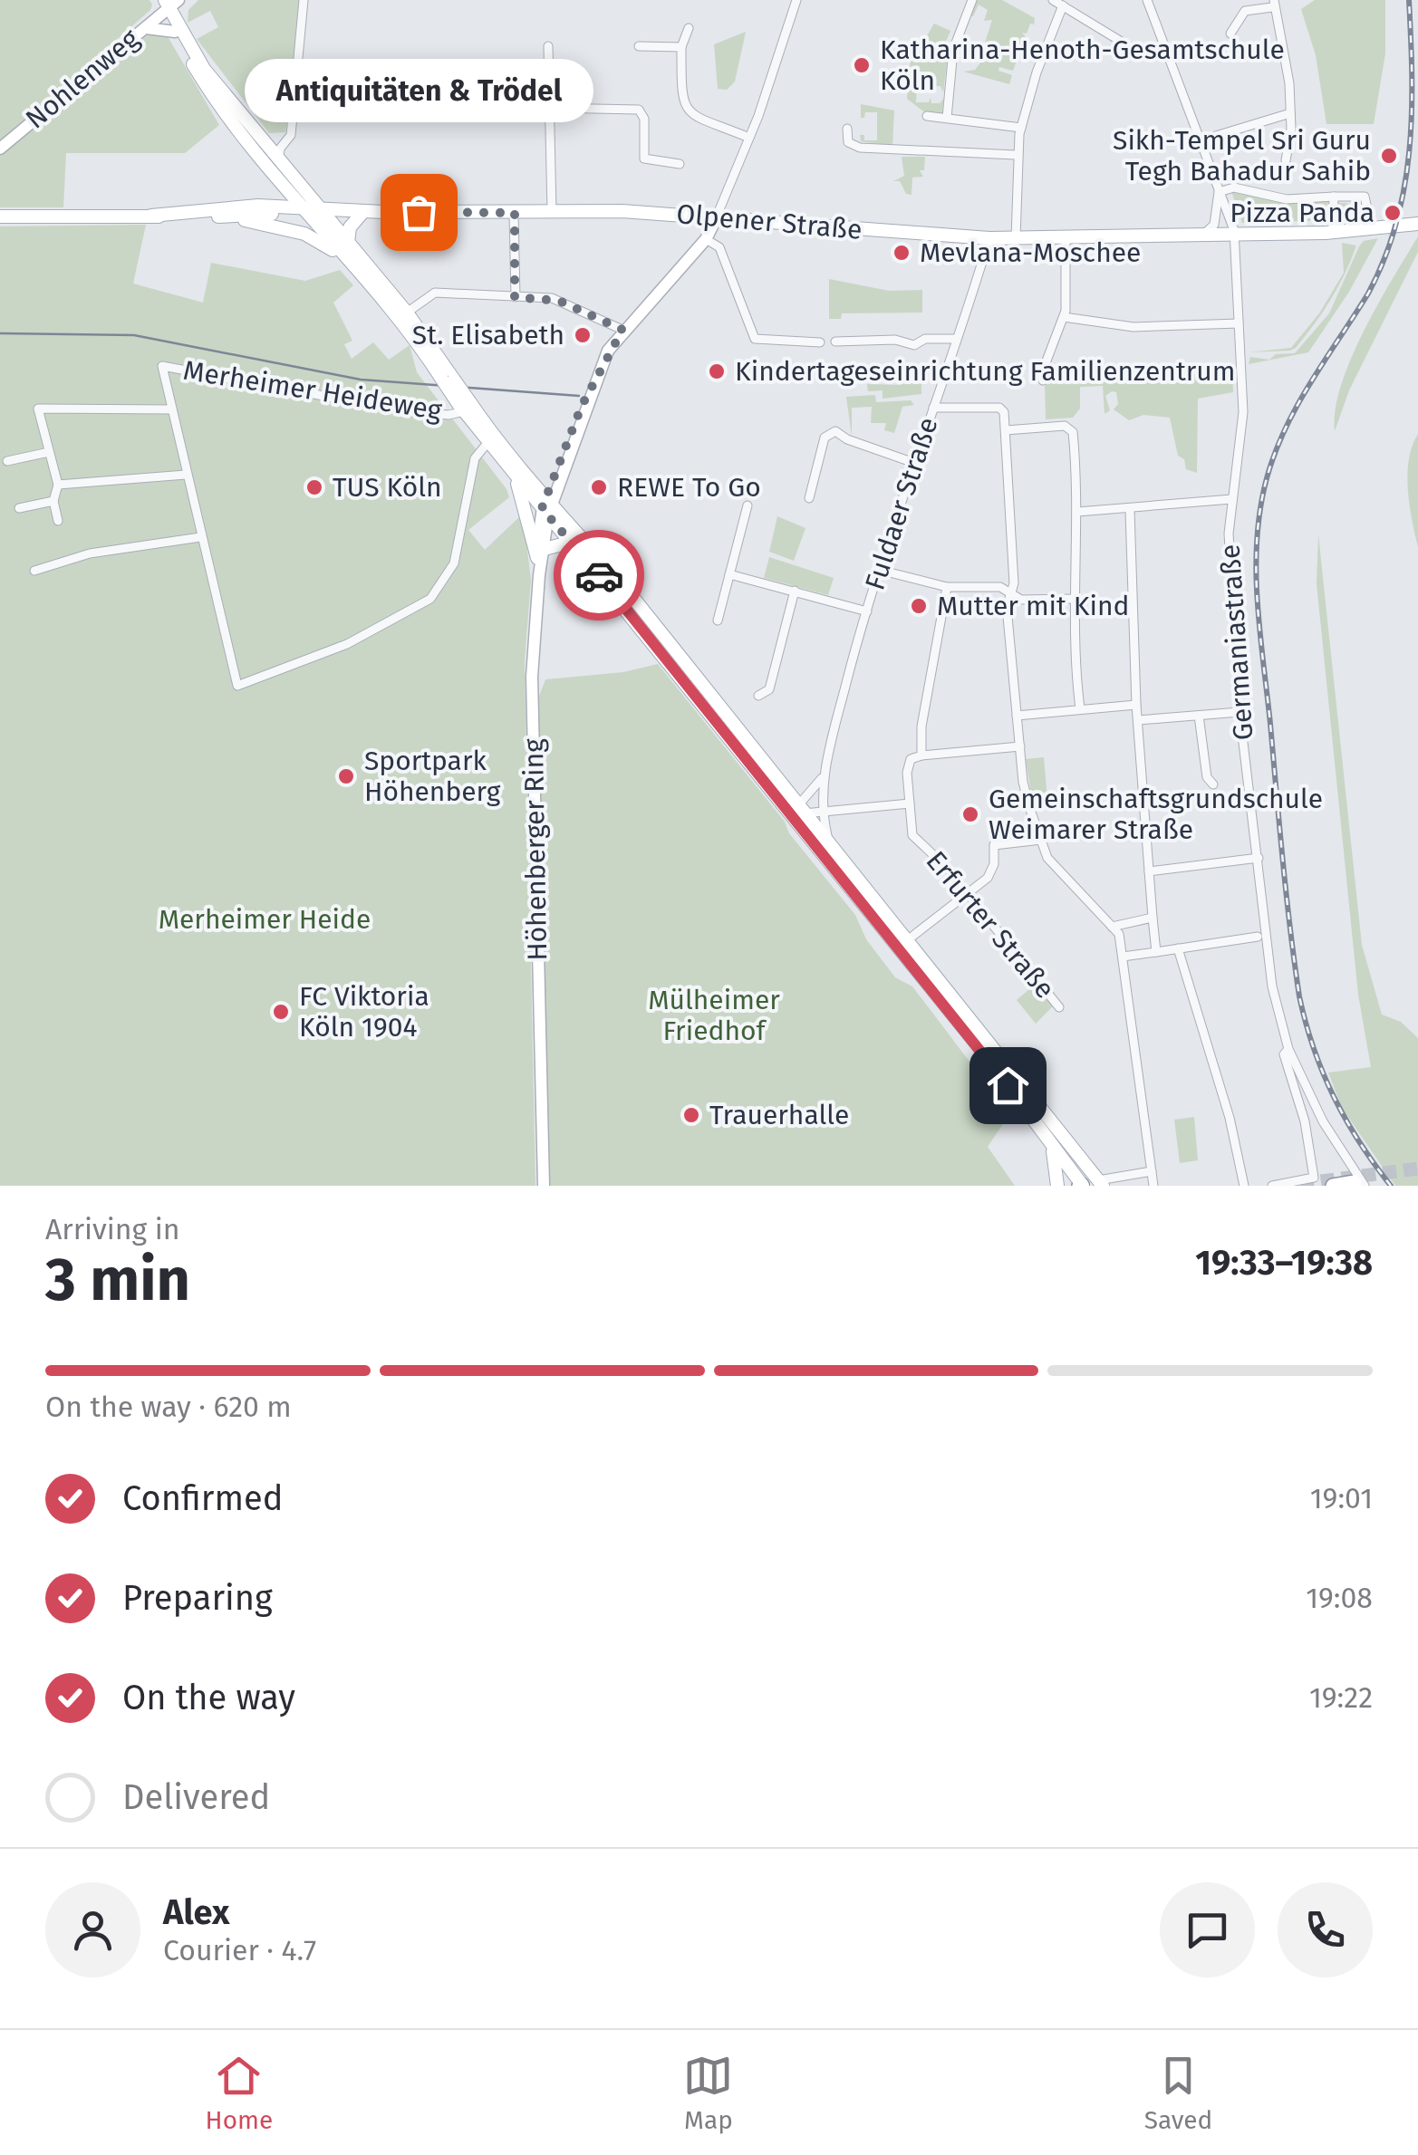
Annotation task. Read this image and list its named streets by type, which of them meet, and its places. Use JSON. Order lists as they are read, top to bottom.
{
  "streets": {
    "main road": ["Olpener Straße"],
    "street": [
      "Nohlenweg",
      "Merheimer Heideweg",
      "Fuldaer Straße",
      "Germaniastraße",
      "Höhenberger Ring",
      "Erfurter Straße"
    ]
  },
  "crossings": [
    ["Olpener Straße", "Fuldaer Straße"],
    ["Olpener Straße", "Germaniastraße"],
    ["Olpener Straße", "Höhenberger Ring"]
  ],
  "parks": ["Merheimer Heide", "Mülheimer Friedhof"],
  "places": [
    "Katharina-Henoth-Gesamtschule Köln",
    "Sikh-Tempel Sri Guru Tegh Bahadur Sahib",
    "Antiquitäten & Trödel",
    "Pizza Panda",
    "Mevlana-Moschee",
    "St. Elisabeth",
    "Kindertageseinrichtung Familienzentrum",
    "TUS Köln",
    "REWE To Go",
    "Mutter mit Kind",
    "Sportpark Höhenberg",
    "Gemeinschaftsgrundschule Weimarer Straße",
    "FC Viktoria Köln 1904",
    "Trauerhalle"
  ],
  "page": {
    "bubble": "Antiquitäten & Trödel",
    "heading": ["3 min", "Arriving in", "19:33–19:38"],
    "panel": ["Alex", "Courier · 4.7"],
    "bar": "On the way · 620 m",
    "list": [
      ["Confirmed", "19:01"],
      ["Preparing", "19:08"],
      ["On the way", "19:22"],
      "Delivered"
    ],
    "tabs": ["Home", "Map", "Saved"]
  }
}
